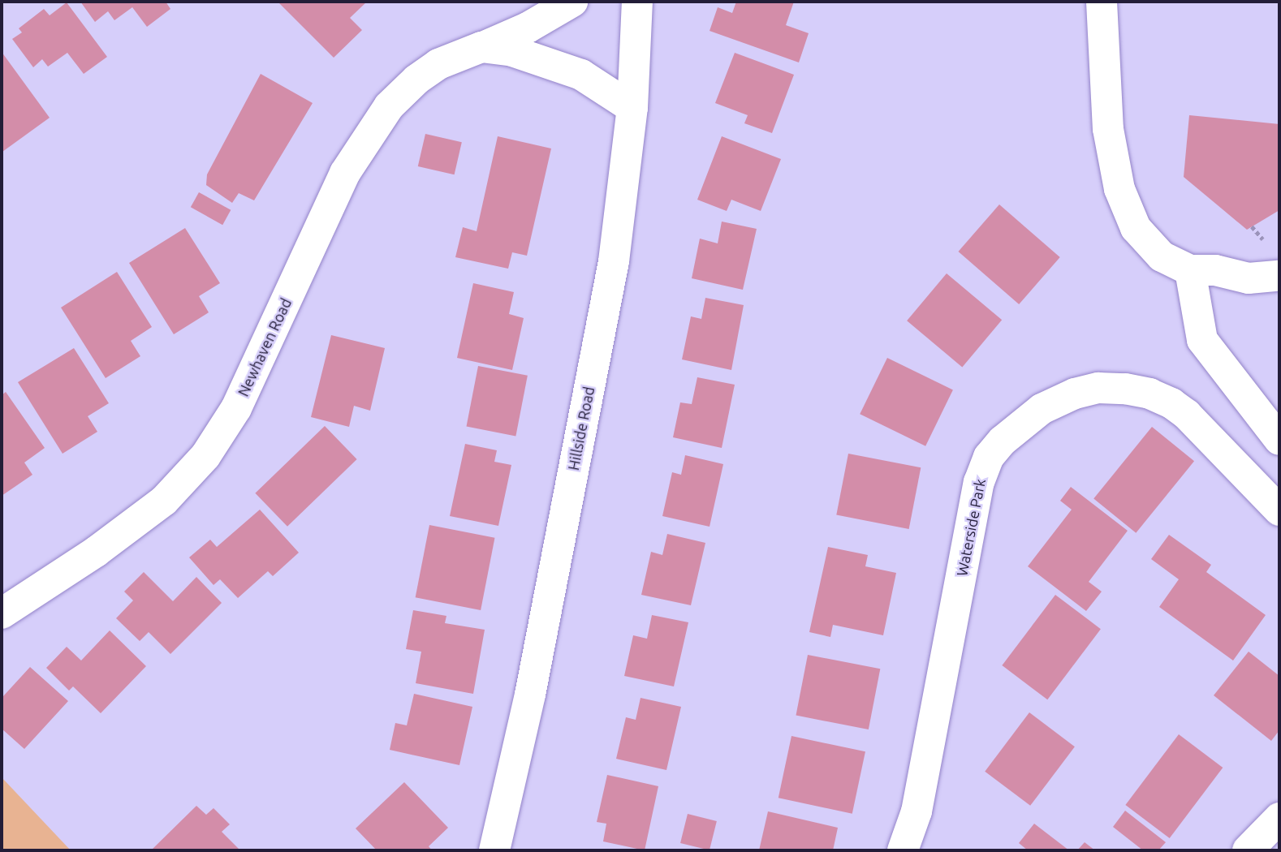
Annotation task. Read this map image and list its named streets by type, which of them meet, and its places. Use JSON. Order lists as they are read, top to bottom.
{
  "streets": {
    "street": ["Newhaven Road", "Hillside Road", "Waterside Park"]
  }
}
